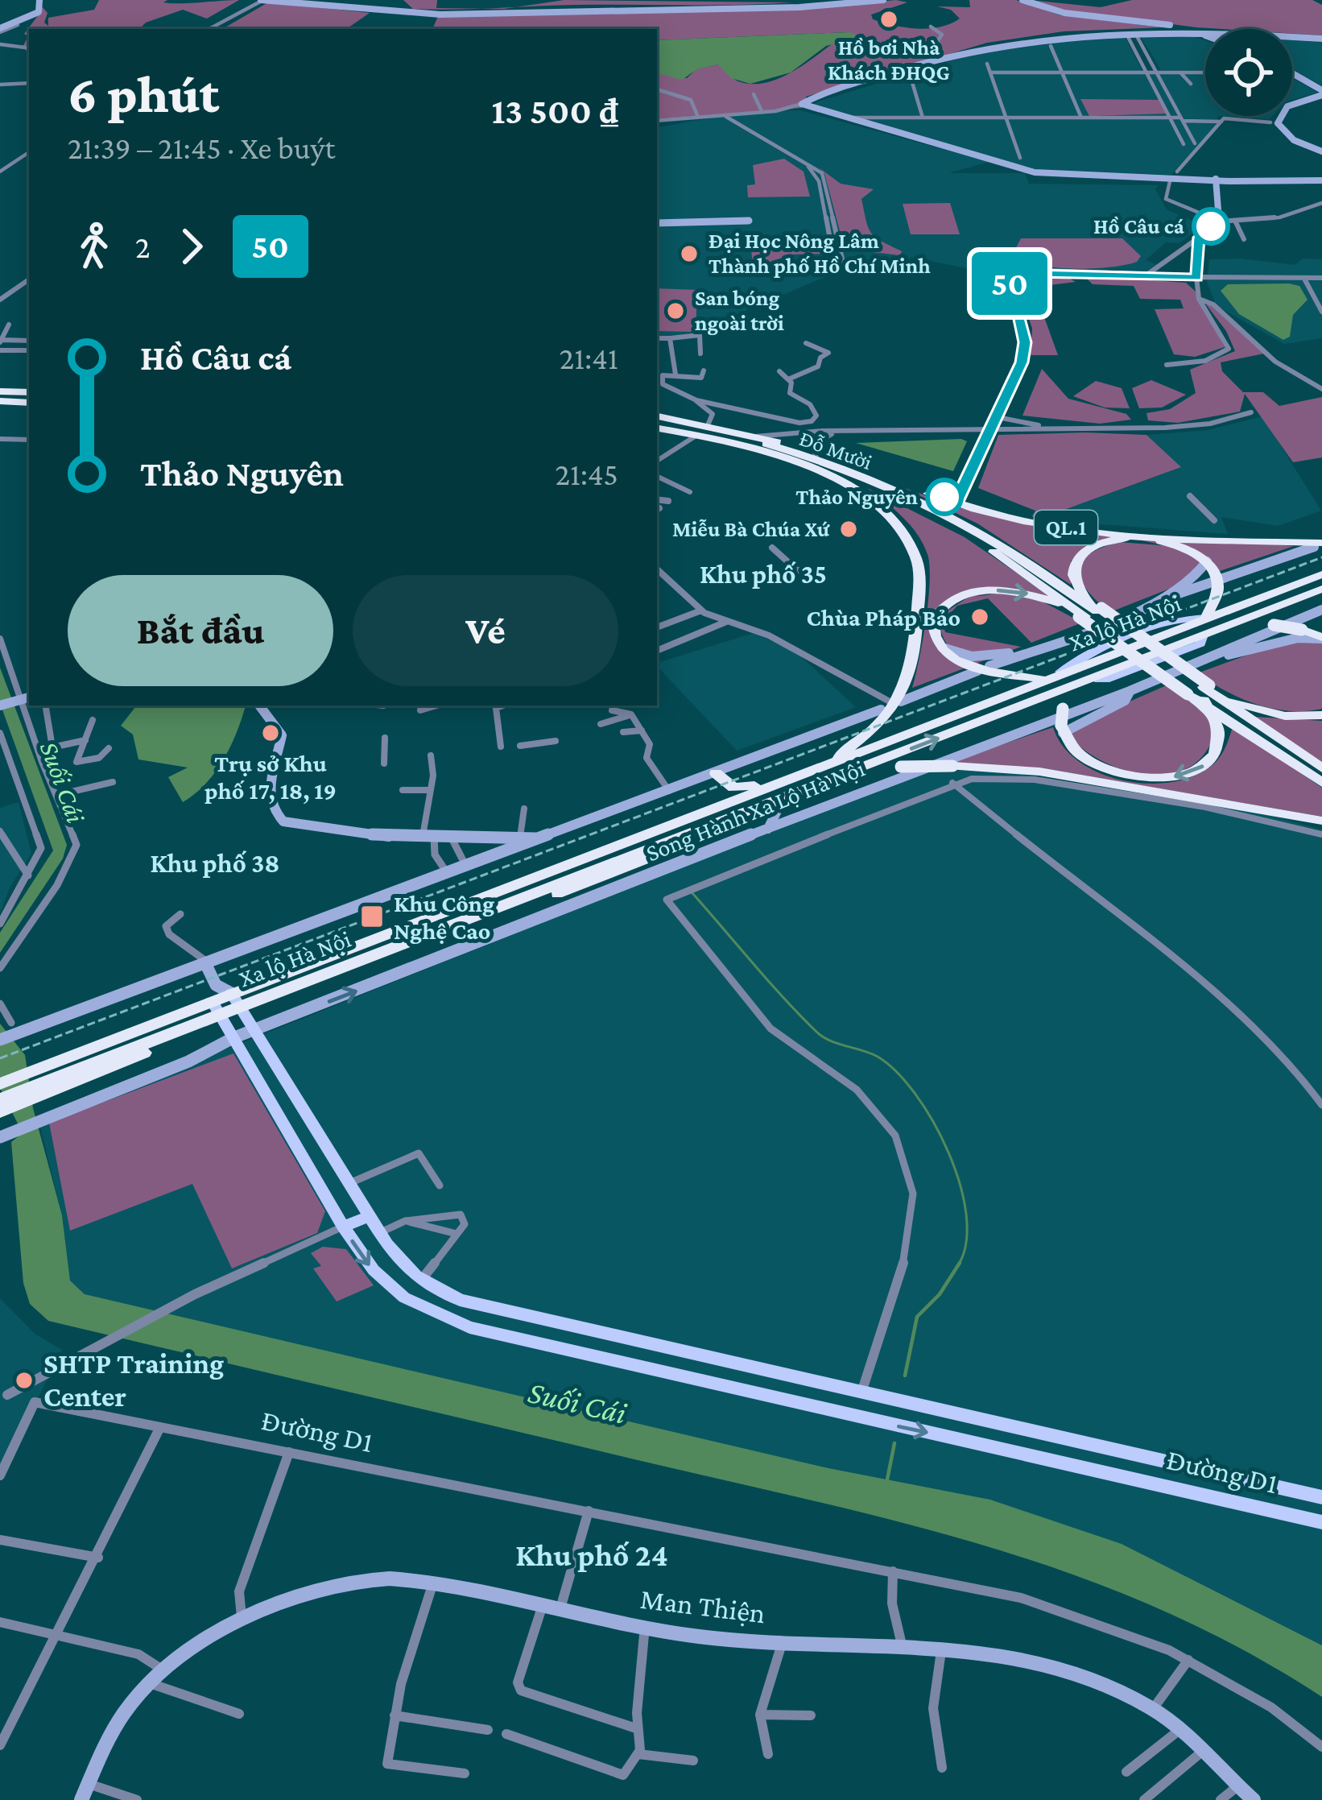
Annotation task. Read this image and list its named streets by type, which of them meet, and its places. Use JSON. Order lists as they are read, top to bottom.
{
  "streets": {
    "highway": [
      "Đỗ Mười",
      "QL.1",
      "Xa lộ Hà Nội",
      "Song Hành Xa Lộ Hà Nội"
    ],
    "main road": ["Đường D1"],
    "street": ["Man Thiện"]
  },
  "crossings": [
    ["Đỗ Mười", "QL.1"],
    ["Xa lộ Hà Nội", "Song Hành Xa Lộ Hà Nội"],
    ["Xa lộ Hà Nội", "Đường D1"],
    ["Song Hành Xa Lộ Hà Nội", "Đường D1"]
  ],
  "districts": ["Khu phố 35", "Khu phố 38", "Khu phố 24"],
  "water": ["Suối Cái"],
  "places": {
    "other": [
      "Hồ bơi Nhà Khách ĐHQG",
      "Hồ Câu cá",
      "Đại Học Nông Lâm Thành phố Hồ Chí Minh",
      "San bóng ngoài trời",
      "Thảo Nguyên",
      "Miễu Bà Chúa Xứ",
      "Chùa Pháp Bảo",
      "Trụ sở Khu phố 17, 18, 19",
      "SHTP Training Center"
    ],
    "transit": ["Khu Công Nghệ Cao"]
  },
  "lines": ["bus line 50"],
  "page": {
    "on_map": "50",
    "heading": ["6 phút", "21:39 – 21:45 · Xe buýt", "13 500 ₫"],
    "legs": ["2", "50"],
    "list": [
      {
        "name": "Hồ Câu cá",
        "value": "21:41"
      },
      {
        "name": "Thảo Nguyên",
        "value": "21:45"
      }
    ],
    "buttons": ["Bắt đầu", "Vé"]
  }
}
